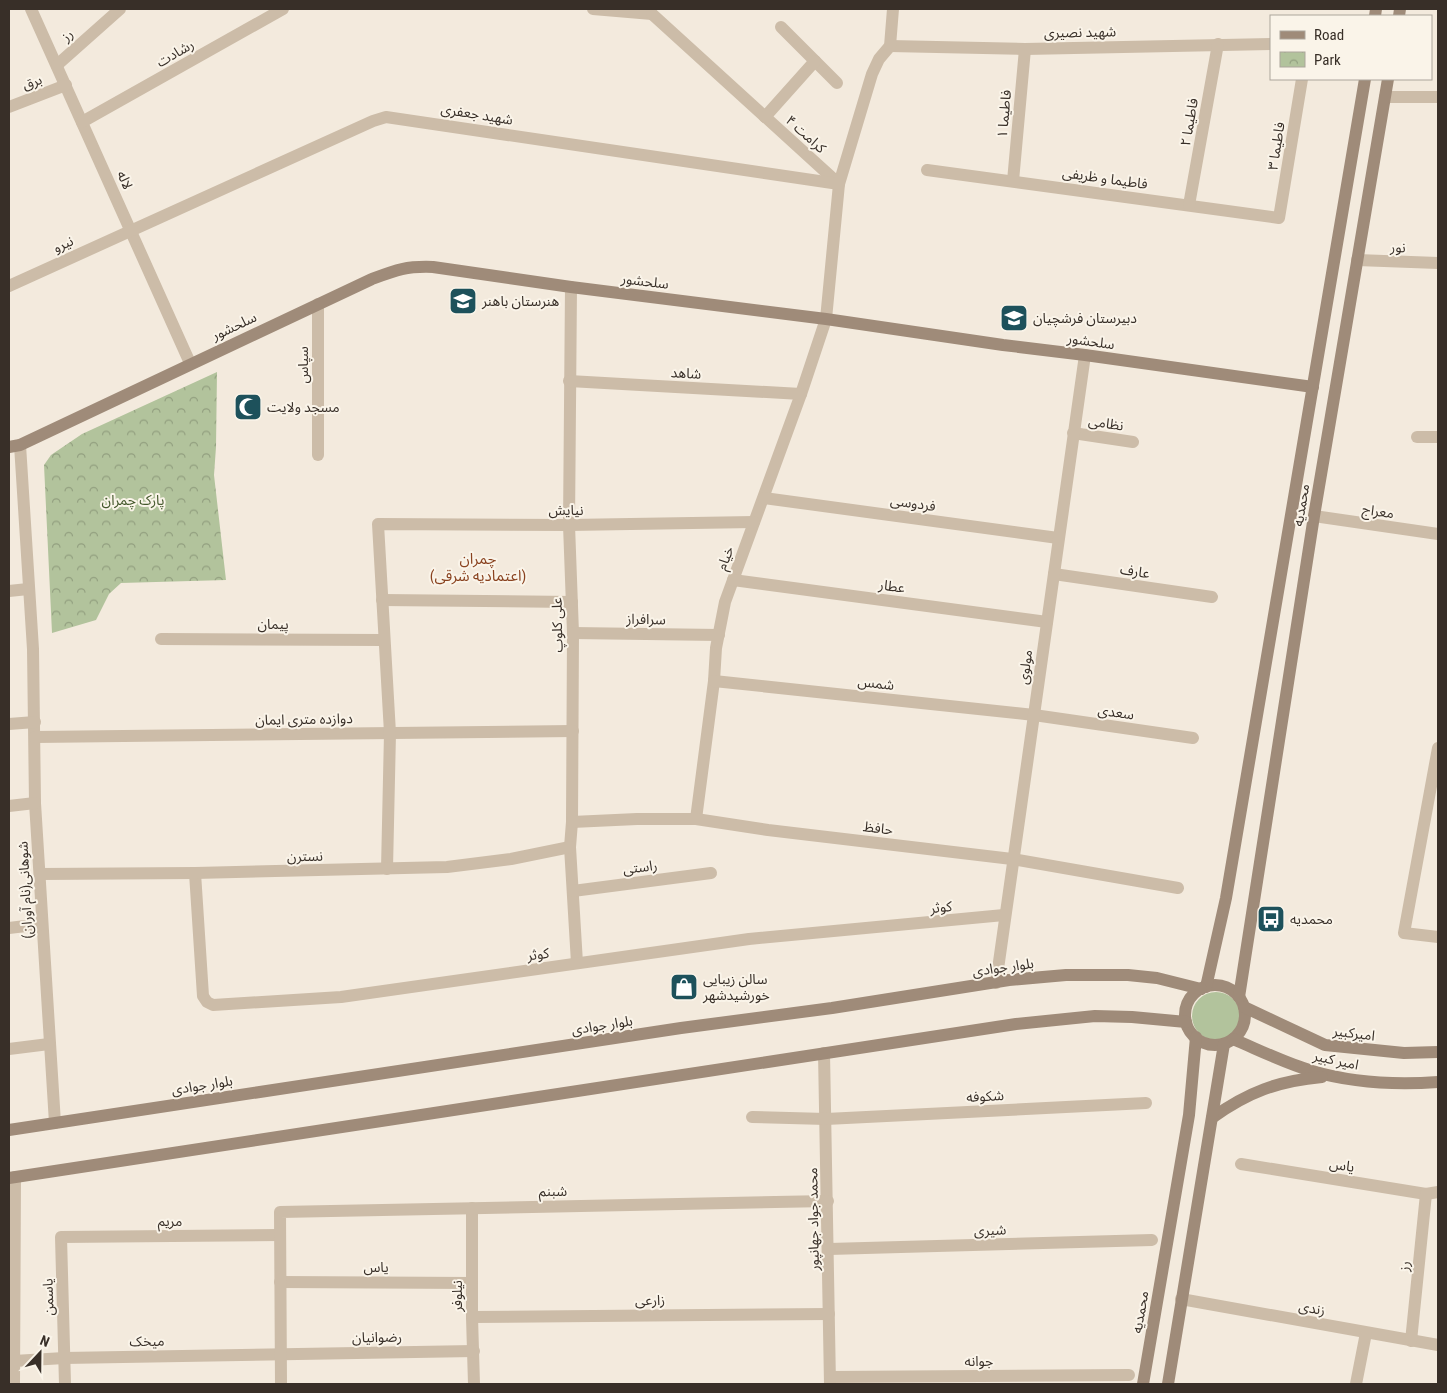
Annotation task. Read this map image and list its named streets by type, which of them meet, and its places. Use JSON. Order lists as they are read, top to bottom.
{
  "streets": {
    "street": [
      "شهید نصیری",
      "رز",
      "رشادت",
      "برق",
      "شهید جعفری",
      "فاطیما ۱",
      "فاطیما ۲",
      "کرامت ۴",
      "۳ فاطیما",
      "فاطیما و ظریفی",
      "لاله",
      "نیرو",
      "نور",
      "سلحشور",
      "سپاس",
      "شاهد",
      "نظامی",
      "فردوسی",
      "محمدیه",
      "نیایش",
      "معراج",
      "خیام",
      "عارف",
      "عطار",
      "سرافراز",
      "پیمان",
      "علی کلوپ",
      "مولوی",
      "شمس",
      "سعدی",
      "دوازده متری ایمان",
      "حافظ",
      "نسترن",
      "راستی",
      "شوهانی(نام آوران)",
      "کوثر",
      "بلوار جوادی",
      "امیرکبیر",
      "امیر کبیر",
      "شکوفه",
      "یاس",
      "شبنم",
      "محمد جواد جهانپور",
      "مریم",
      "شیری",
      "نیلوفر",
      "یاسمن",
      "زارعی",
      "زندی",
      "رضوانیان",
      "میخک",
      "جوانه"
    ]
  },
  "crossings": [
    ["شهید نصیری", "فاطیما ۱"],
    ["شهید نصیری", "فاطیما ۲"],
    ["رز", "لاله"],
    ["رز", "یاس"],
    ["رز", "زندی"],
    ["رشادت", "لاله"],
    ["برق", "لاله"],
    ["شهید جعفری", "کرامت ۴"],
    ["شهید جعفری", "لاله"],
    ["شهید جعفری", "نیرو"],
    ["فاطیما ۱", "فاطیما و ظریفی"],
    ["فاطیما ۲", "فاطیما و ظریفی"],
    ["۳ فاطیما", "فاطیما و ظریفی"],
    ["لاله", "نیرو"],
    ["لاله", "سلحشور"],
    ["نور", "محمدیه"],
    ["سلحشور", "سپاس"],
    ["سلحشور", "محمدیه"],
    ["سلحشور", "خیام"],
    ["سلحشور", "علی کلوپ"],
    ["سلحشور", "مولوی"],
    ["سلحشور", "شوهانی(نام آوران)"],
    ["شاهد", "خیام"],
    ["شاهد", "علی کلوپ"],
    ["نظامی", "مولوی"],
    ["فردوسی", "خیام"],
    ["فردوسی", "مولوی"],
    ["محمدیه", "معراج"],
    ["محمدیه", "بلوار جوادی"],
    ["محمدیه", "امیرکبیر"],
    ["محمدیه", "امیر کبیر"],
    ["نیایش", "خیام"],
    ["نیایش", "علی کلوپ"],
    ["خیام", "عطار"],
    ["خیام", "سرافراز"],
    ["خیام", "شمس"],
    ["خیام", "حافظ"],
    ["عارف", "مولوی"],
    ["عطار", "مولوی"],
    ["سرافراز", "علی کلوپ"],
    ["علی کلوپ", "دوازده متری ایمان"],
    ["علی کلوپ", "حافظ"],
    ["علی کلوپ", "نسترن"],
    ["علی کلوپ", "راستی"],
    ["علی کلوپ", "کوثر"],
    ["مولوی", "شمس"],
    ["مولوی", "سعدی"],
    ["مولوی", "حافظ"],
    ["مولوی", "کوثر"],
    ["مولوی", "بلوار جوادی"],
    ["شمس", "سعدی"],
    ["دوازده متری ایمان", "شوهانی(نام آوران)"],
    ["نسترن", "شوهانی(نام آوران)"],
    ["نسترن", "کوثر"],
    ["شوهانی(نام آوران)", "بلوار جوادی"],
    ["بلوار جوادی", "امیرکبیر"],
    ["بلوار جوادی", "امیر کبیر"],
    ["امیرکبیر", "امیر کبیر"],
    ["شکوفه", "محمد جواد جهانپور"],
    ["یاس", "نیلوفر"],
    ["شبنم", "محمد جواد جهانپور"],
    ["شبنم", "مریم"],
    ["شبنم", "نیلوفر"],
    ["محمد جواد جهانپور", "شیری"],
    ["محمد جواد جهانپور", "زارعی"],
    ["محمد جواد جهانپور", "جوانه"],
    ["مریم", "یاسمن"],
    ["نیلوفر", "زارعی"],
    ["نیلوفر", "رضوانیان"],
    ["یاسمن", "میخک"],
    ["رضوانیان", "میخک"]
  ],
  "districts": ["چمران (اعتمادیه شرقی)"],
  "parks": ["پارک چمران"],
  "places": {
    "school or university": ["هنرستان باهنر", "دبیرستان فرشچیان"],
    "mosque": ["مسجد ولایت"],
    "bus stop": ["محمدیه"],
    "shop": ["سالن زیبایی خورشیدشهر"]
  },
  "legend": ["Road", "Park"],
  "north": "top"
}
